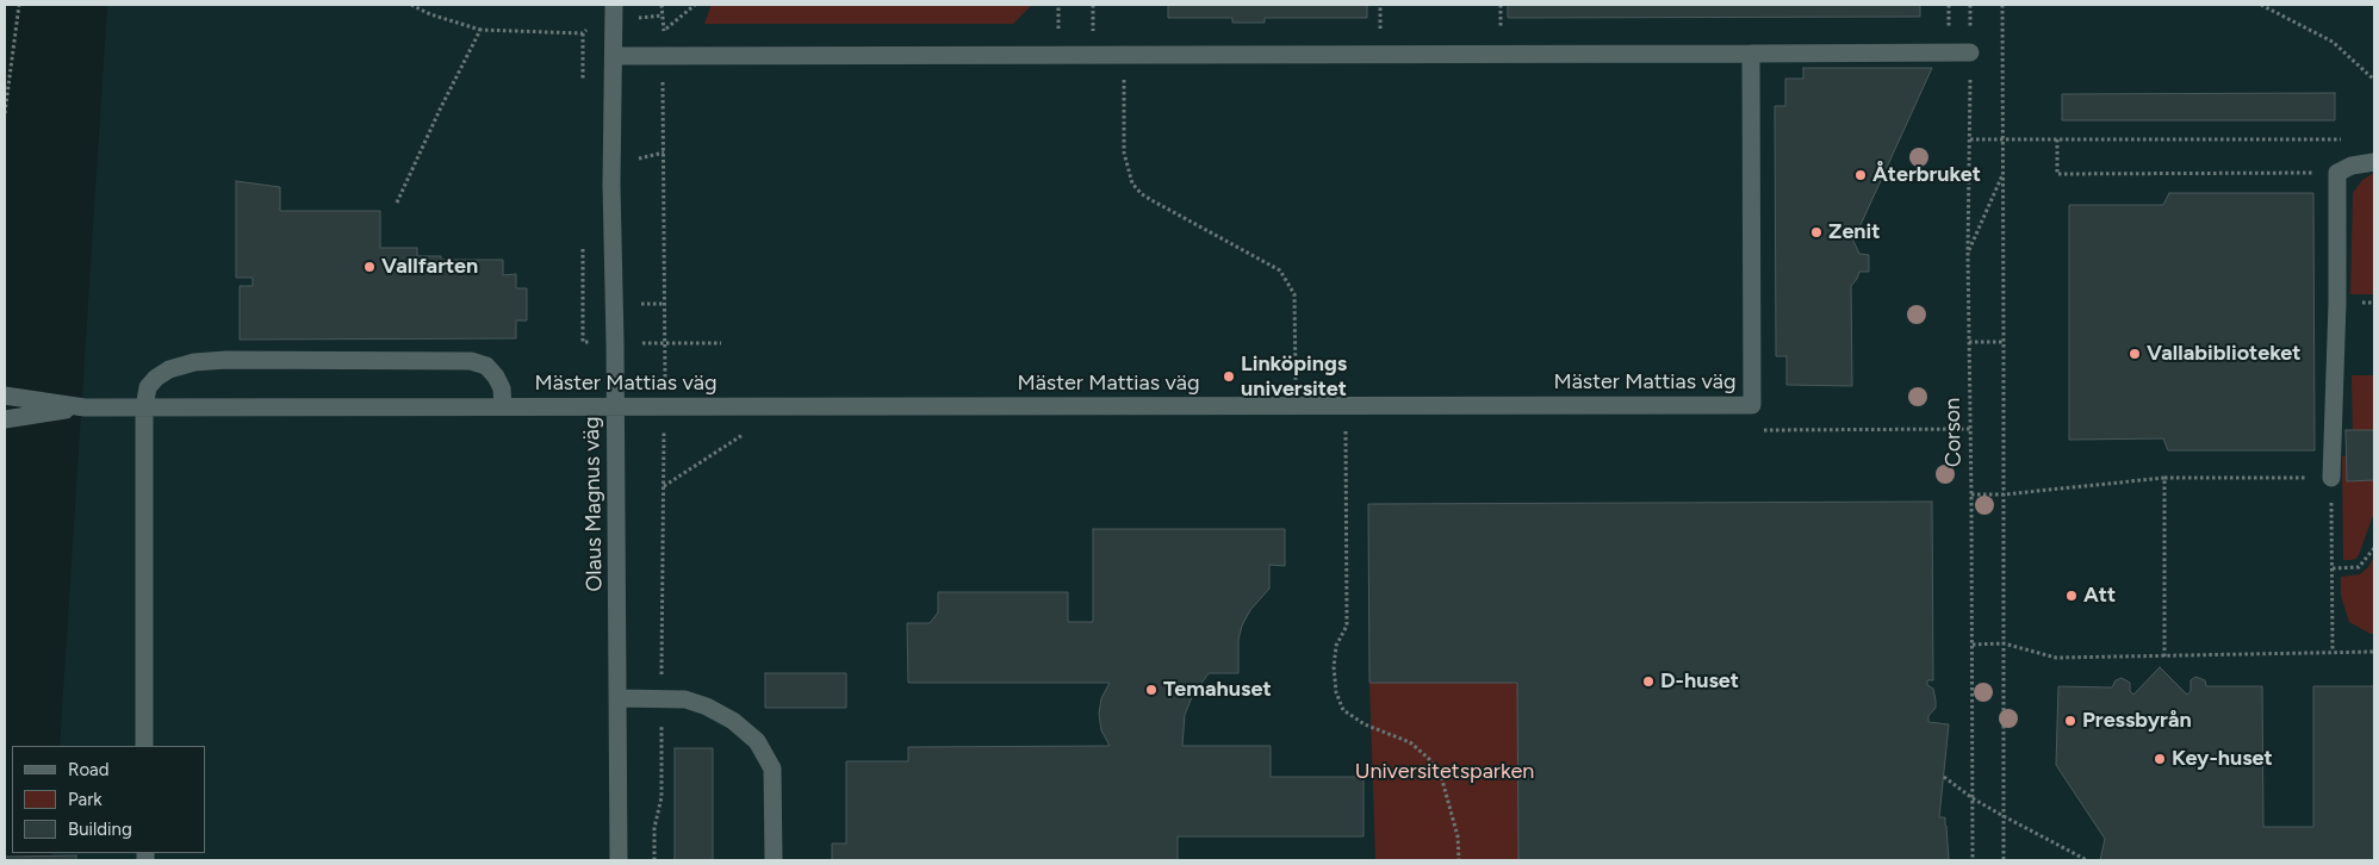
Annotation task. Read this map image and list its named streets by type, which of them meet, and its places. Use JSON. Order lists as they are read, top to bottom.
{
  "streets": {
    "street": ["Mäster Mattias väg", "Olaus Magnus väg"],
    "path": ["Corson"]
  },
  "crossings": [
    ["Mäster Mattias väg", "Olaus Magnus väg"]
  ],
  "parks": ["Universitetsparken"],
  "places": [
    "Återbruket",
    "Zenit",
    "Vallfarten",
    "Vallabiblioteket",
    "Linköpings universitet",
    "Att",
    "D-huset",
    "Temahuset",
    "Pressbyrån",
    "Key-huset"
  ],
  "legend": ["Road", "Park", "Building"]
}
